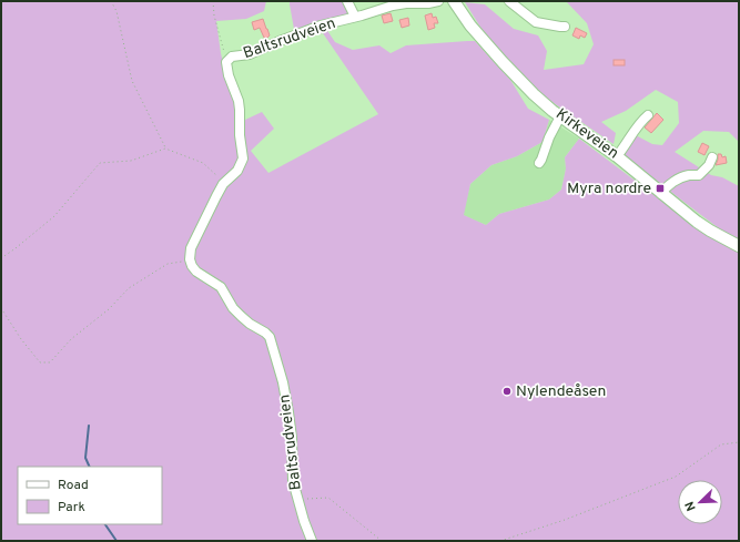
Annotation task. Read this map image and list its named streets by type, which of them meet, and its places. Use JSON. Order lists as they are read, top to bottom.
{
  "streets": {
    "main road": ["Kirkeveien"],
    "lane": ["Baltsrudveien"]
  },
  "places": {
    "transit": ["Myra nordre"],
    "other": ["Nylendeåsen"]
  },
  "legend": ["Road", "Park"],
  "north": "bottom left"
}
